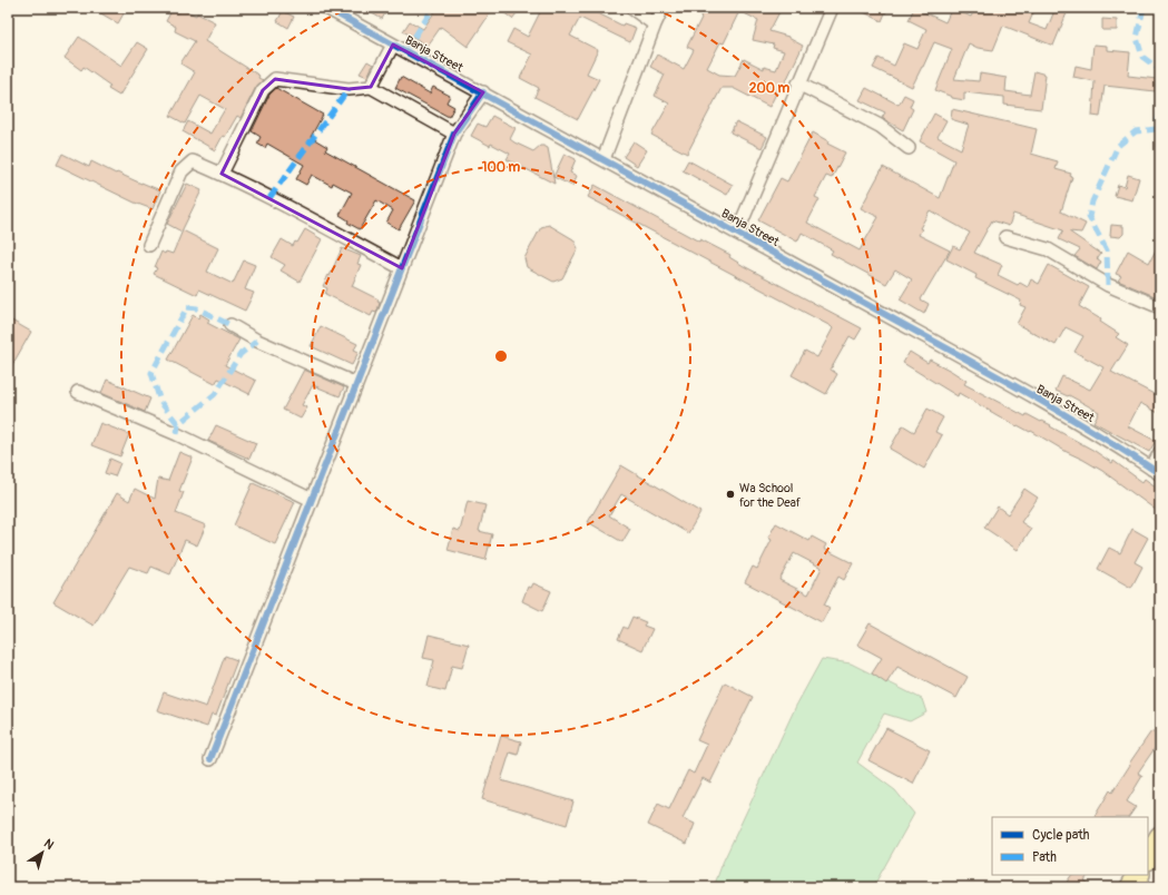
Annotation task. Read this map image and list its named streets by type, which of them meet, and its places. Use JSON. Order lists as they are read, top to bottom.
{
  "streets": {
    "street": ["Banja Street"]
  },
  "places": ["Wa School for the Deaf"],
  "legend": ["Cycle path", "Path"],
  "north": "top right",
  "rings": ["200 m", "100 m"]
}
